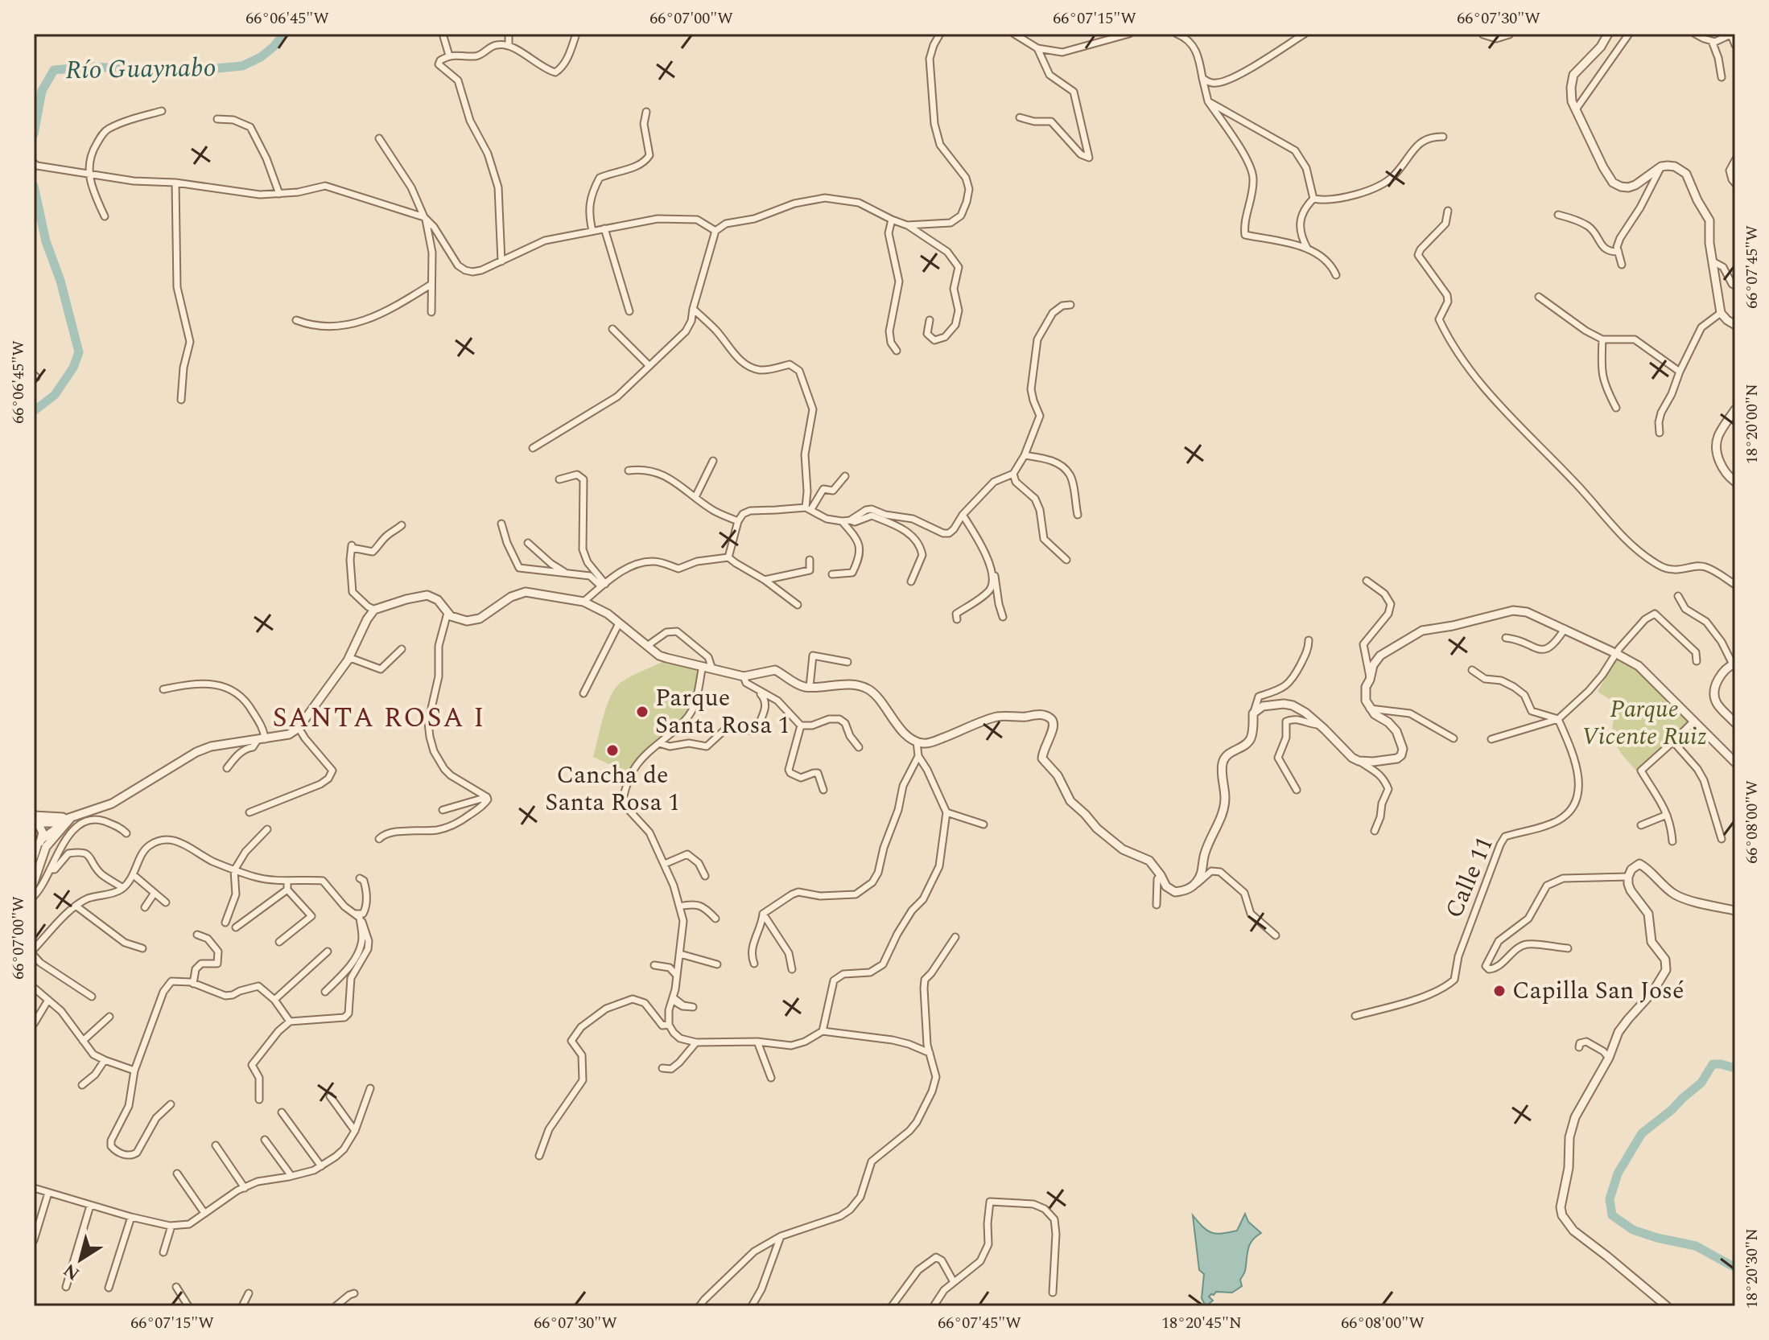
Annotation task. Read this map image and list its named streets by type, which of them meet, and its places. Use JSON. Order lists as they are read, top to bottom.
{
  "streets": {
    "street": ["Calle 11"]
  },
  "districts": ["SANTA ROSA I"],
  "water": ["Río Guaynabo"],
  "parks": ["Parque Vicente Ruiz"],
  "places": ["Parque Santa Rosa 1", "Cancha de Santa Rosa 1", "Capilla San José"],
  "north": "bottom left",
  "coordinates": [
    "66°06'45\"W",
    "66°07'00\"W",
    "66°07'15\"W",
    "66°07'30\"W",
    "66°07'45\"W",
    "18°20'00\"N",
    "66°08'00\"W",
    "18°20'30\"N",
    "18°20'45\"N"
  ]
}
